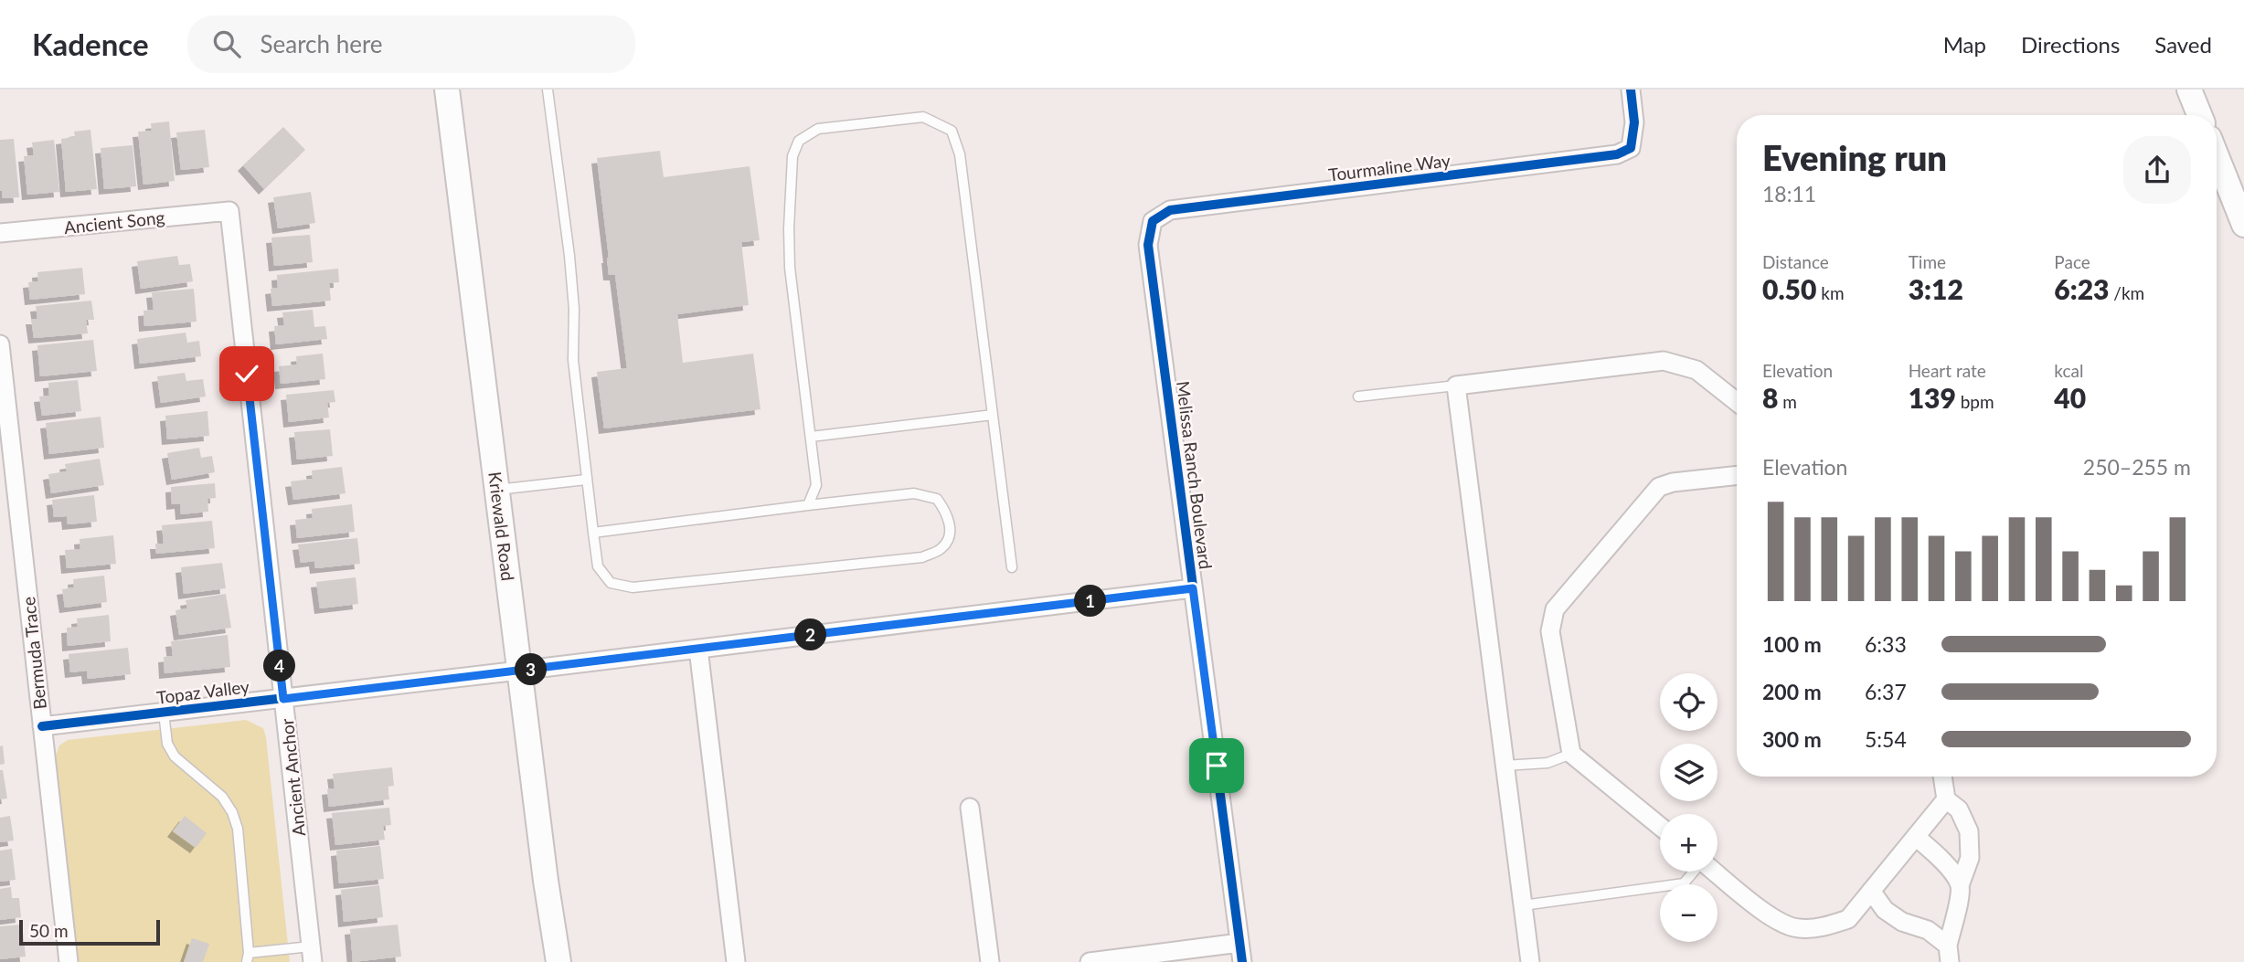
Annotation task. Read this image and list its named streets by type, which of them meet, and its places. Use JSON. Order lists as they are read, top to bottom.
{
  "streets": {
    "street": [
      "Tourmaline Way",
      "Ancient Song",
      "Melissa Ranch Boulevard",
      "Kriewald Road",
      "Bermuda Trace",
      "Topaz Valley",
      "Ancient Anchor"
    ]
  },
  "crossings": [
    ["Tourmaline Way", "Melissa Ranch Boulevard"],
    ["Ancient Song", "Ancient Anchor"],
    ["Melissa Ranch Boulevard", "Topaz Valley"],
    ["Kriewald Road", "Topaz Valley"],
    ["Bermuda Trace", "Topaz Valley"],
    ["Topaz Valley", "Ancient Anchor"]
  ],
  "scale_bar": "50 m",
  "page": {
    "header": "Kadence",
    "search": "Search here",
    "nav": ["Map", "Directions", "Saved"],
    "heading": ["Evening run", "18:11"],
    "stats": [
      ["Distance", "0.50 km"],
      ["Time", "3:12"],
      ["Pace", "6:23 /km"],
      ["Elevation", "8 m"],
      ["Heart rate", "139 bpm"],
      ["kcal", "40"]
    ],
    "chart": ["Elevation", "250–255 m"],
    "pins": [
      "1",
      "2",
      "4",
      "3"
    ],
    "list": [
      {
        "name": "100 m",
        "note": "6:33"
      },
      {
        "name": "200 m",
        "note": "6:37"
      },
      {
        "name": "300 m",
        "note": "5:54"
      }
    ],
    "map_buttons": ["+", "−"],
    "scale": "50 m"
  }
}
